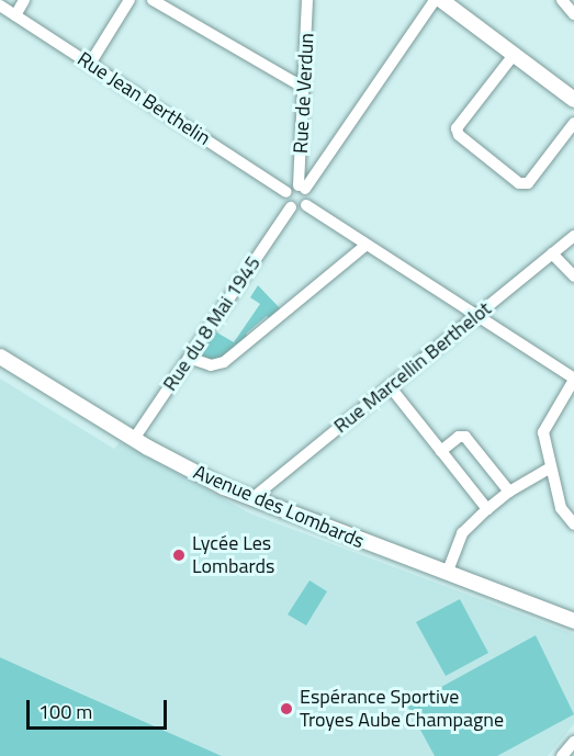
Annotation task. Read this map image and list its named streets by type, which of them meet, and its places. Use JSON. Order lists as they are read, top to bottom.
{
  "streets": {
    "street": [
      "Rue de Verdun",
      "Rue Jean Berthelin",
      "Rue du 8 Mai 1945",
      "Rue Marcellin Berthelot",
      "Avenue des Lombards"
    ]
  },
  "crossings": [
    ["Rue du 8 Mai 1945", "Avenue des Lombards"],
    ["Rue Marcellin Berthelot", "Avenue des Lombards"]
  ],
  "places": ["Lycée Les Lombards", "Espérance Sportive Troyes Aube Champagne"],
  "scale_bar": "100 m"
}
